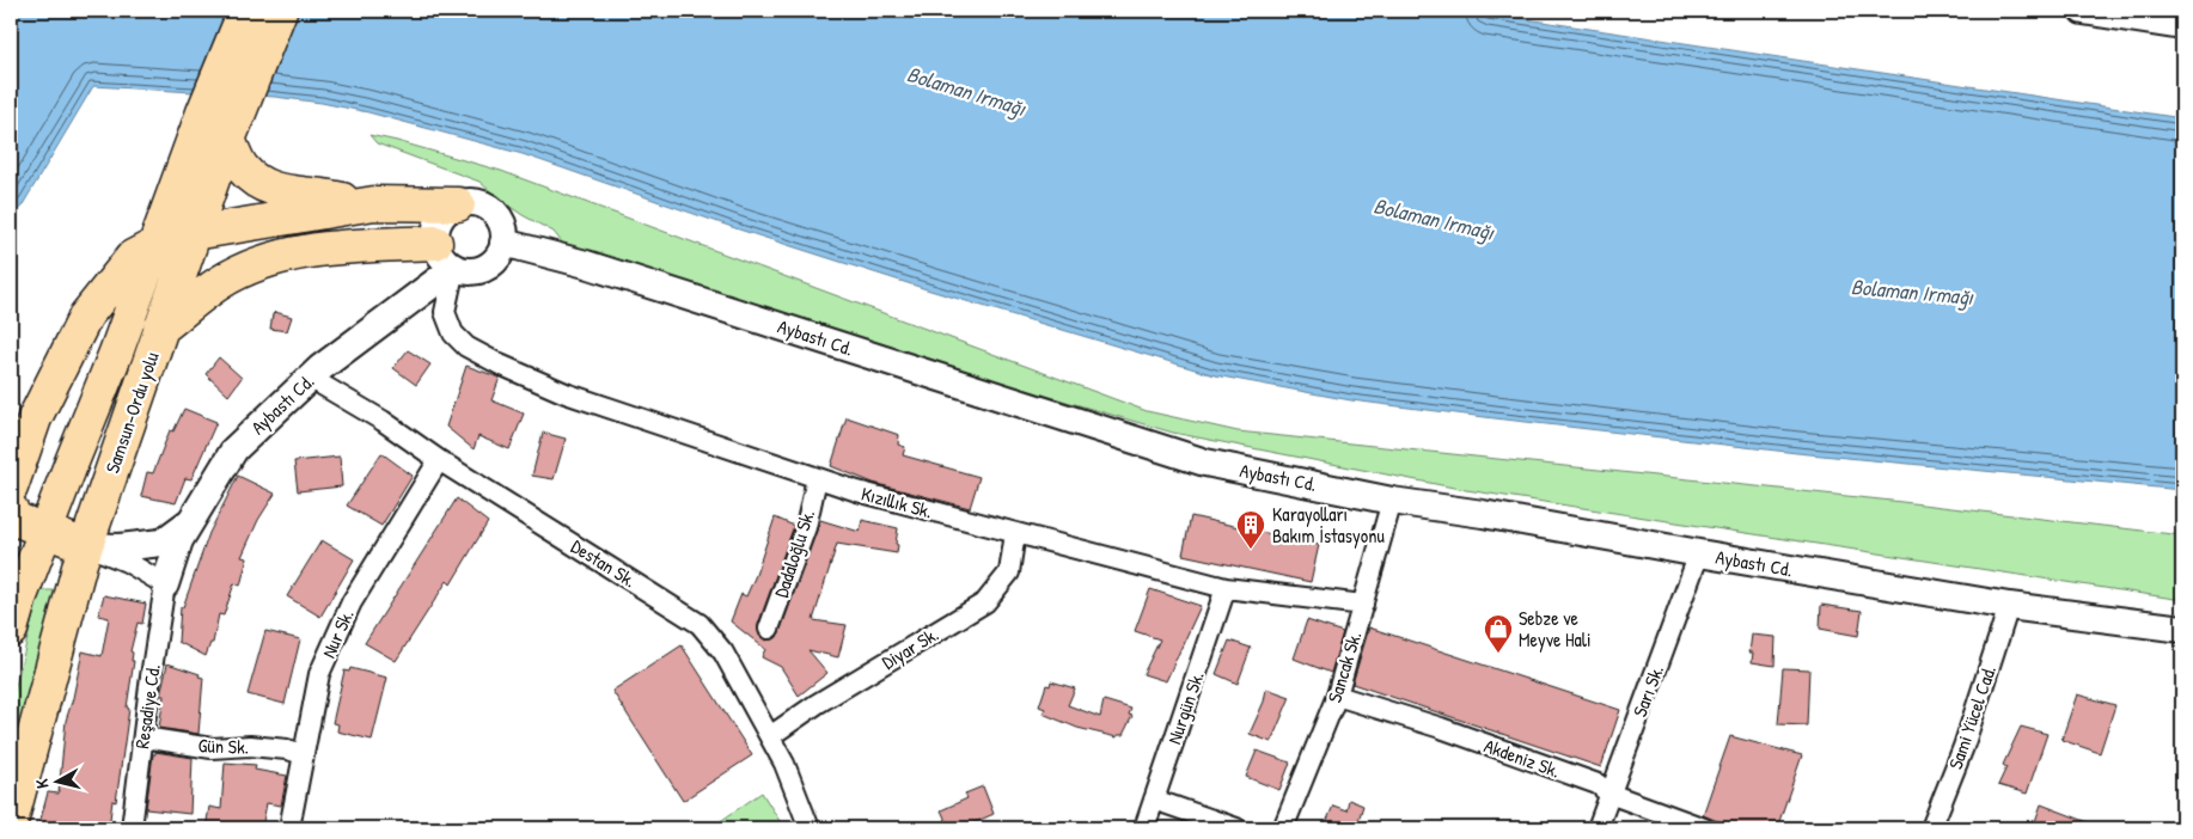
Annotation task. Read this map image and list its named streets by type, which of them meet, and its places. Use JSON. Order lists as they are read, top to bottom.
{
  "streets": {
    "highway": ["Samsun-Ordu yolu"],
    "main road": ["Aybastı Cd."],
    "street": [
      "Kızıllık Sk.",
      "Dadaloğlu Sk.",
      "Destan Sk.",
      "Nur Sk.",
      "Diyar Sk.",
      "Sancak Sk.",
      "Sarı Sk.",
      "Reşadiye Cd.",
      "Nurgün Sk.",
      "Sami Yücel Cad.",
      "Gün Sk.",
      "Akdeniz Sk."
    ]
  },
  "crossings": [
    ["Aybastı Cd.", "Kızıllık Sk."],
    ["Aybastı Cd.", "Destan Sk."],
    ["Aybastı Cd.", "Sancak Sk."],
    ["Aybastı Cd.", "Sarı Sk."],
    ["Aybastı Cd.", "Reşadiye Cd."],
    ["Aybastı Cd.", "Sami Yücel Cad."],
    ["Kızıllık Sk.", "Dadaloğlu Sk."],
    ["Kızıllık Sk.", "Diyar Sk."],
    ["Kızıllık Sk.", "Sancak Sk."],
    ["Kızıllık Sk.", "Nurgün Sk."],
    ["Destan Sk.", "Nur Sk."],
    ["Destan Sk.", "Diyar Sk."],
    ["Nur Sk.", "Gün Sk."],
    ["Sancak Sk.", "Akdeniz Sk."],
    ["Sarı Sk.", "Akdeniz Sk."],
    ["Reşadiye Cd.", "Gün Sk."]
  ],
  "water": ["Bolaman Irmağı"],
  "places": {
    "building": ["Karayolları Bakım İstasyonu"],
    "shop": ["Sebze ve Meyve Hali"]
  },
  "north": "left"
}
